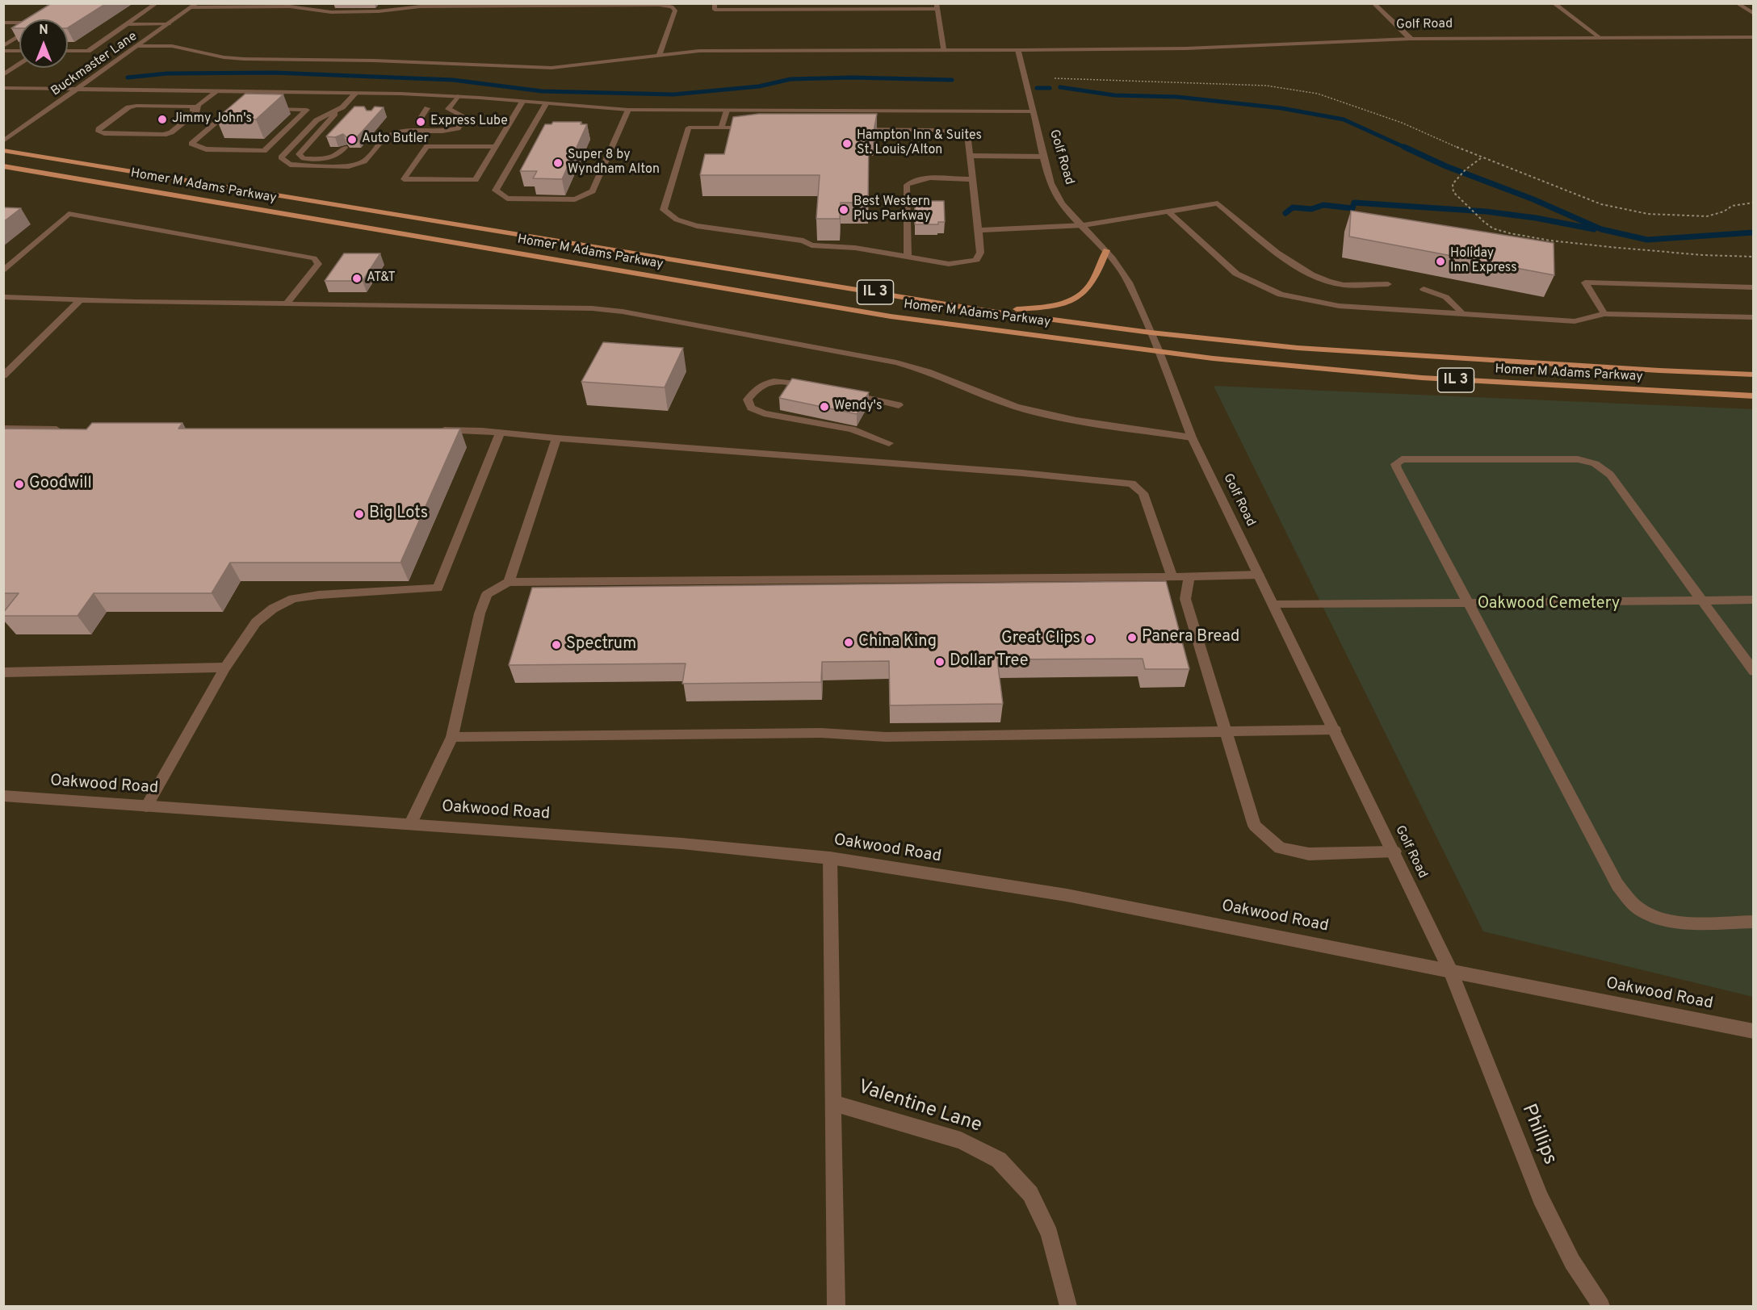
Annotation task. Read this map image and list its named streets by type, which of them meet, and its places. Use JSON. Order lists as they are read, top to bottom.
{
  "streets": {
    "main road": ["Homer M Adams Parkway", "IL 3"],
    "street": [
      "Golf Road",
      "Buckmaster Lane",
      "Oakwood Road",
      "Valentine Lane",
      "Phillips"
    ]
  },
  "crossings": [
    ["Golf Road", "Homer M Adams Parkway"],
    ["Golf Road", "Oakwood Road"],
    ["Golf Road", "Phillips"],
    ["Oakwood Road", "Valentine Lane"],
    ["Oakwood Road", "Phillips"]
  ],
  "parks": ["Oakwood Cemetery"],
  "places": [
    "Jimmy John's",
    "Express Lube",
    "Auto Butler",
    "Hampton Inn & Suites St. Louis/Alton",
    "Super 8 by Wyndham Alton",
    "Best Western Plus Parkway",
    "Holiday Inn Express",
    "AT&T",
    "Wendy's",
    "Goodwill",
    "Big Lots",
    "Panera Bread",
    "Great Clips",
    "China King",
    "Spectrum",
    "Dollar Tree"
  ],
  "north": "top"
}
